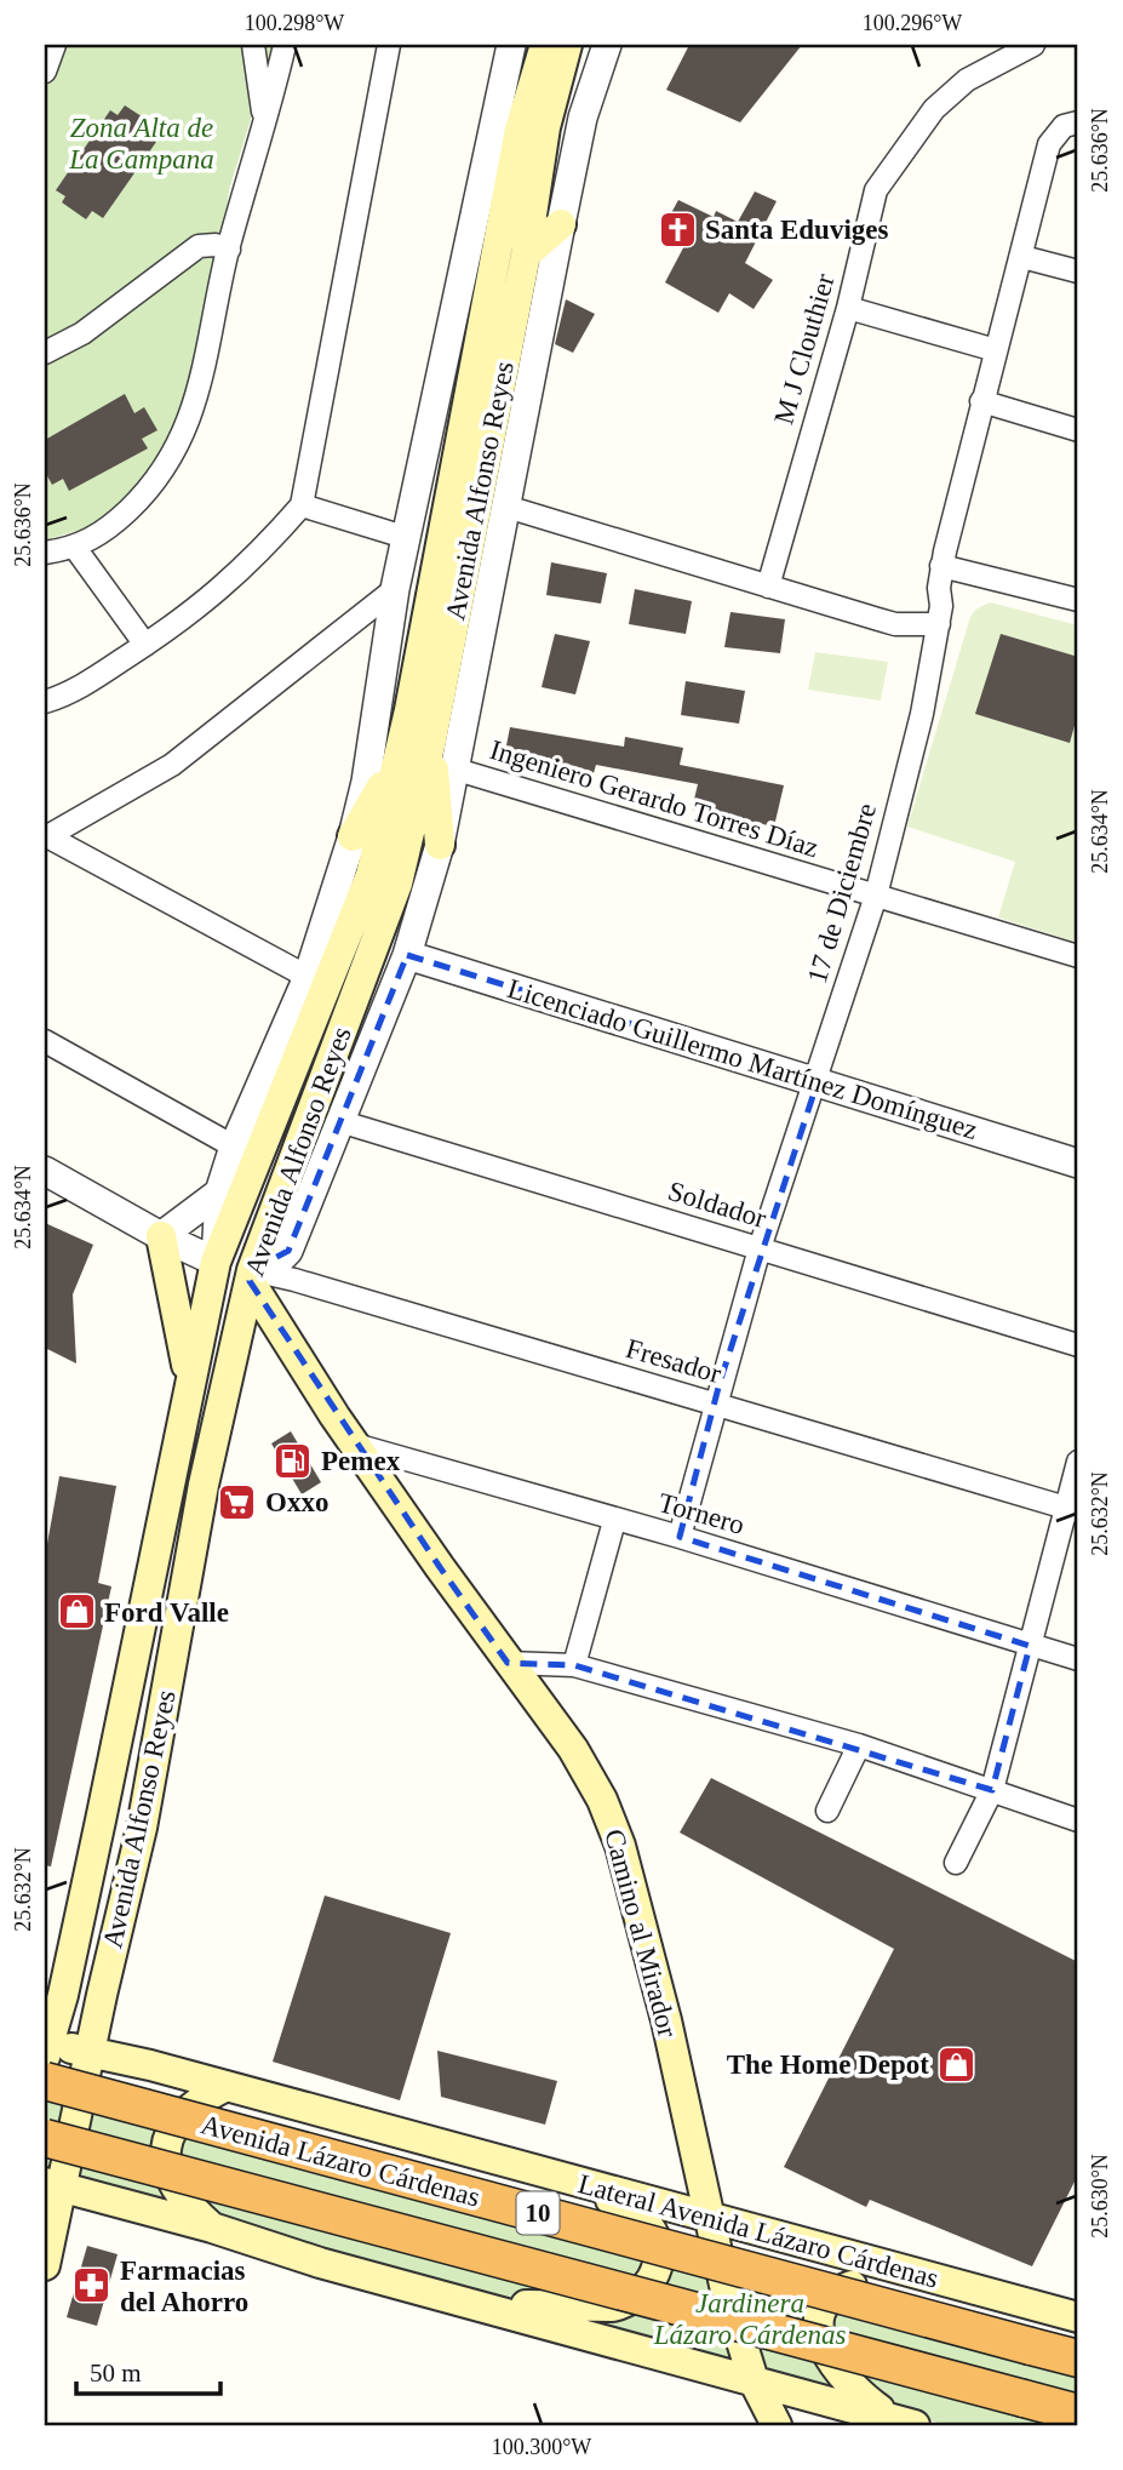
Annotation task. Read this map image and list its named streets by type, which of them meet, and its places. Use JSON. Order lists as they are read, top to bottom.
{
  "streets": {
    "highway": ["Avenida Lázaro Cárdenas", "10"],
    "main road": ["Avenida Alfonso Reyes", "Camino al Mirador", "Lateral Avenida Lázaro Cárdenas"],
    "street": [
      "M J Clouthier",
      "Ingeniero Gerardo Torres Díaz",
      "17 de Diciembre",
      "Licenciado Guillermo Martínez Domínguez",
      "Soldador",
      "Fresador",
      "Tornero"
    ]
  },
  "crossings": [
    ["Avenida Alfonso Reyes", "Fresador"],
    ["Avenida Alfonso Reyes", "Camino al Mirador"],
    ["Avenida Alfonso Reyes", "Lateral Avenida Lázaro Cárdenas"],
    ["Ingeniero Gerardo Torres Díaz", "17 de Diciembre"],
    ["17 de Diciembre", "Licenciado Guillermo Martínez Domínguez"],
    ["17 de Diciembre", "Soldador"],
    ["17 de Diciembre", "Fresador"],
    ["17 de Diciembre", "Tornero"],
    ["Fresador", "Camino al Mirador"],
    ["Tornero", "Camino al Mirador"],
    ["Camino al Mirador", "Lateral Avenida Lázaro Cárdenas"]
  ],
  "parks": ["Zona Alta de La Campana", "Jardinera Lázaro Cárdenas"],
  "places": {
    "church": ["Santa Eduviges"],
    "fuel station": ["Pemex"],
    "supermarket": ["Oxxo"],
    "shop": ["Ford Valle", "The Home Depot"],
    "pharmacy": ["Farmacias del Ahorro"]
  },
  "scale_bar": "50 m",
  "coordinates": [
    "100.298°W",
    "100.296°W",
    "25.636°N",
    "25.634°N",
    "25.632°N",
    "25.630°N",
    "100.300°W"
  ]
}
